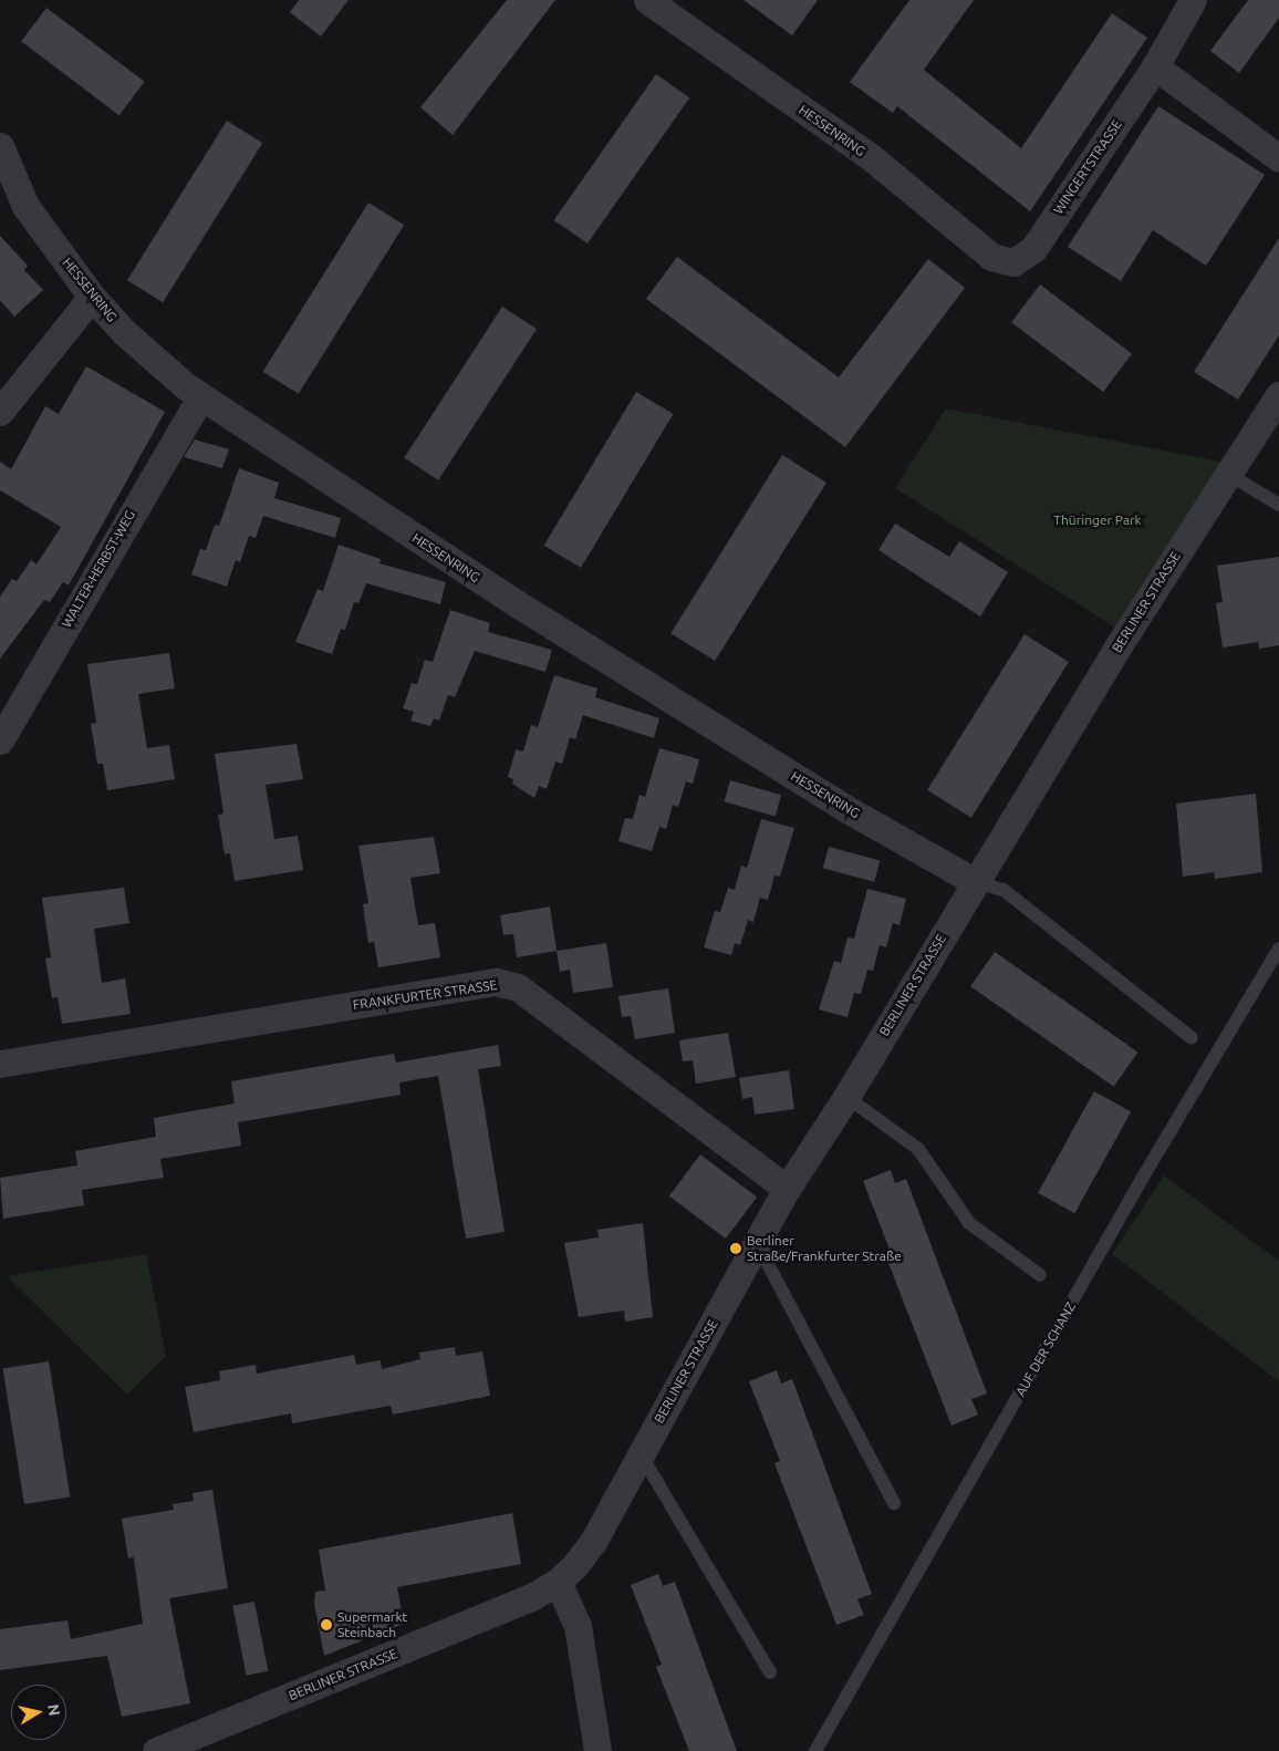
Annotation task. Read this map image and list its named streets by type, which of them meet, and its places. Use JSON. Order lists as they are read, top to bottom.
{
  "streets": {
    "street": [
      "HESSENRING",
      "WINGERTSTRASSE",
      "WALTER-HERBST-WEG",
      "BERLINER STRASSE",
      "FRANKFURTER STRASSE"
    ],
    "lane": ["AUF DER SCHANZ"]
  },
  "crossings": [
    ["HESSENRING", "WINGERTSTRASSE"],
    ["HESSENRING", "WALTER-HERBST-WEG"],
    ["HESSENRING", "BERLINER STRASSE"],
    ["BERLINER STRASSE", "FRANKFURTER STRASSE"]
  ],
  "parks": ["Thüringer Park"],
  "places": ["Berliner Straße/Frankfurter Straße", "Supermarkt Steinbach"],
  "north": "right"
}
